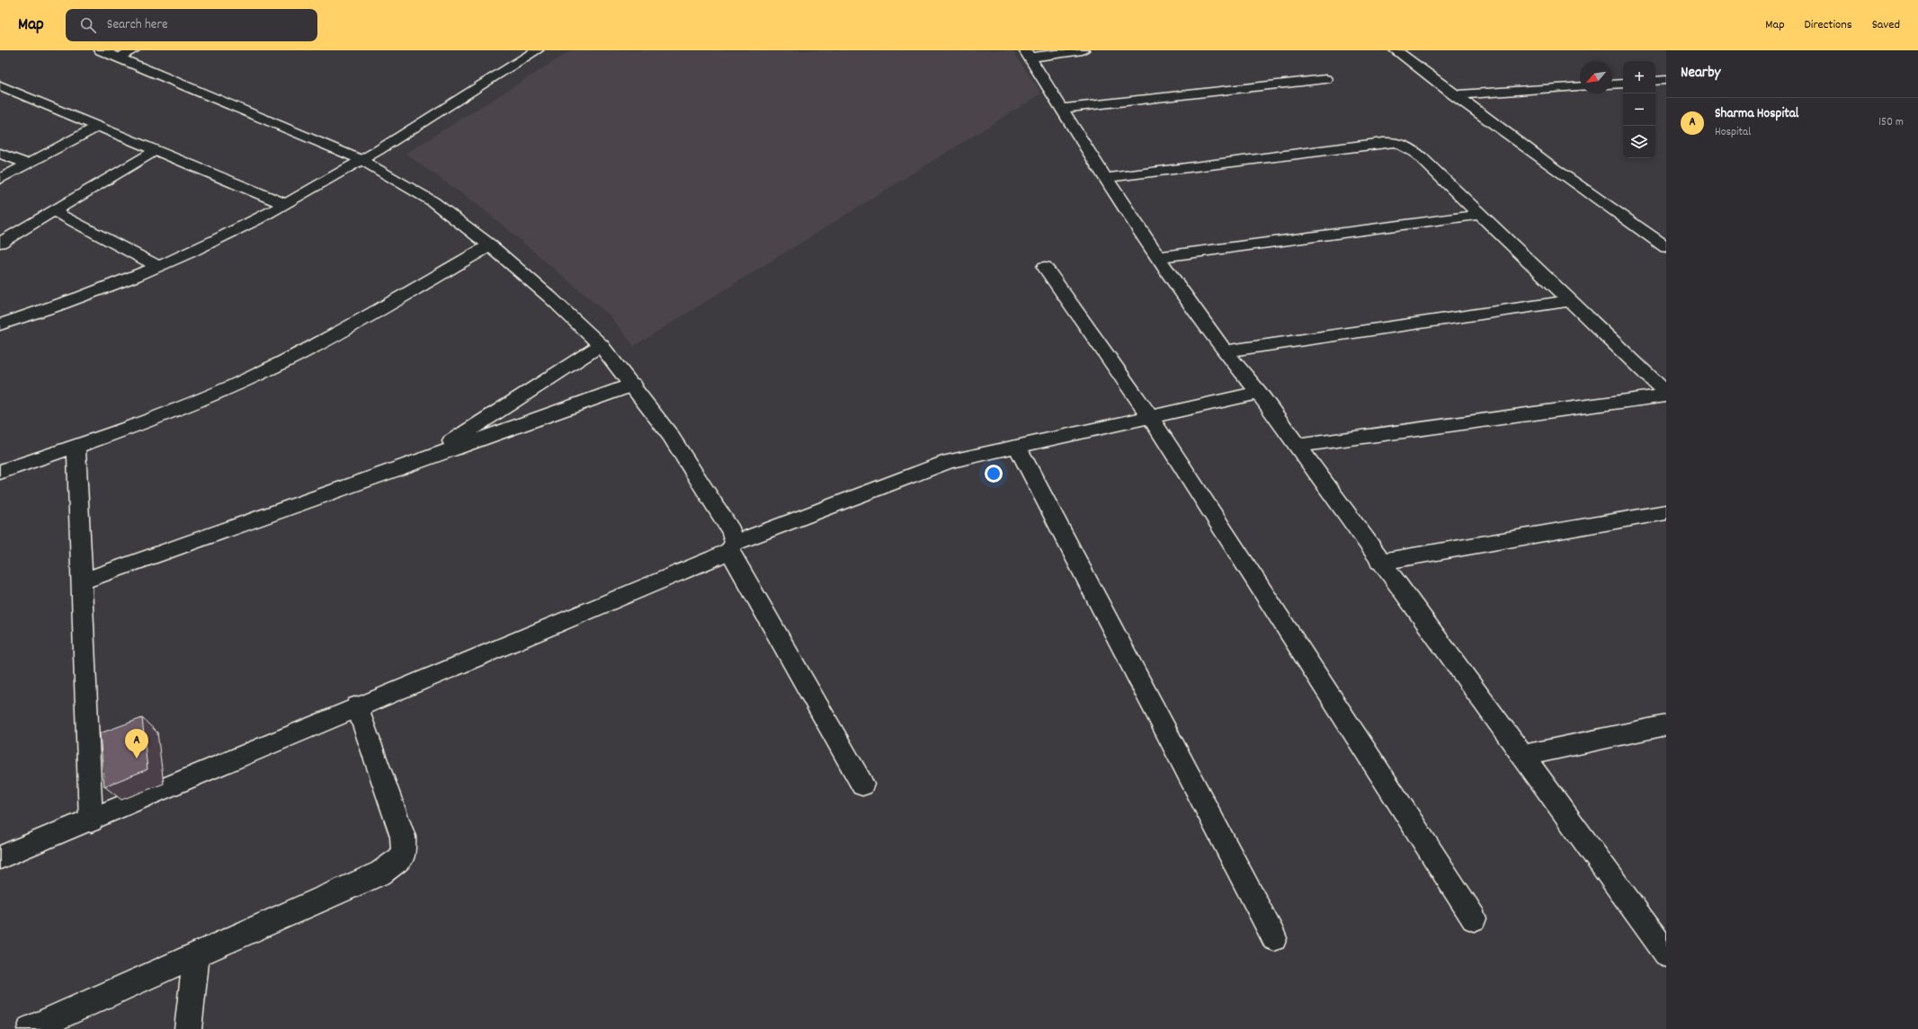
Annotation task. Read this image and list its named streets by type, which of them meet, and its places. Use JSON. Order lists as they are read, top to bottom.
{
  "north": "bottom left",
  "page": {
    "header": "Map",
    "search": "Search here",
    "nav": ["Map", "Directions", "Saved"],
    "heading": "Nearby",
    "map_buttons": ["+", "−"],
    "list": [
      {
        "mark": "A",
        "name": "Sharma Hospital",
        "note": "Hospital",
        "value": "150 m"
      }
    ],
    "pins": "A"
  }
}
